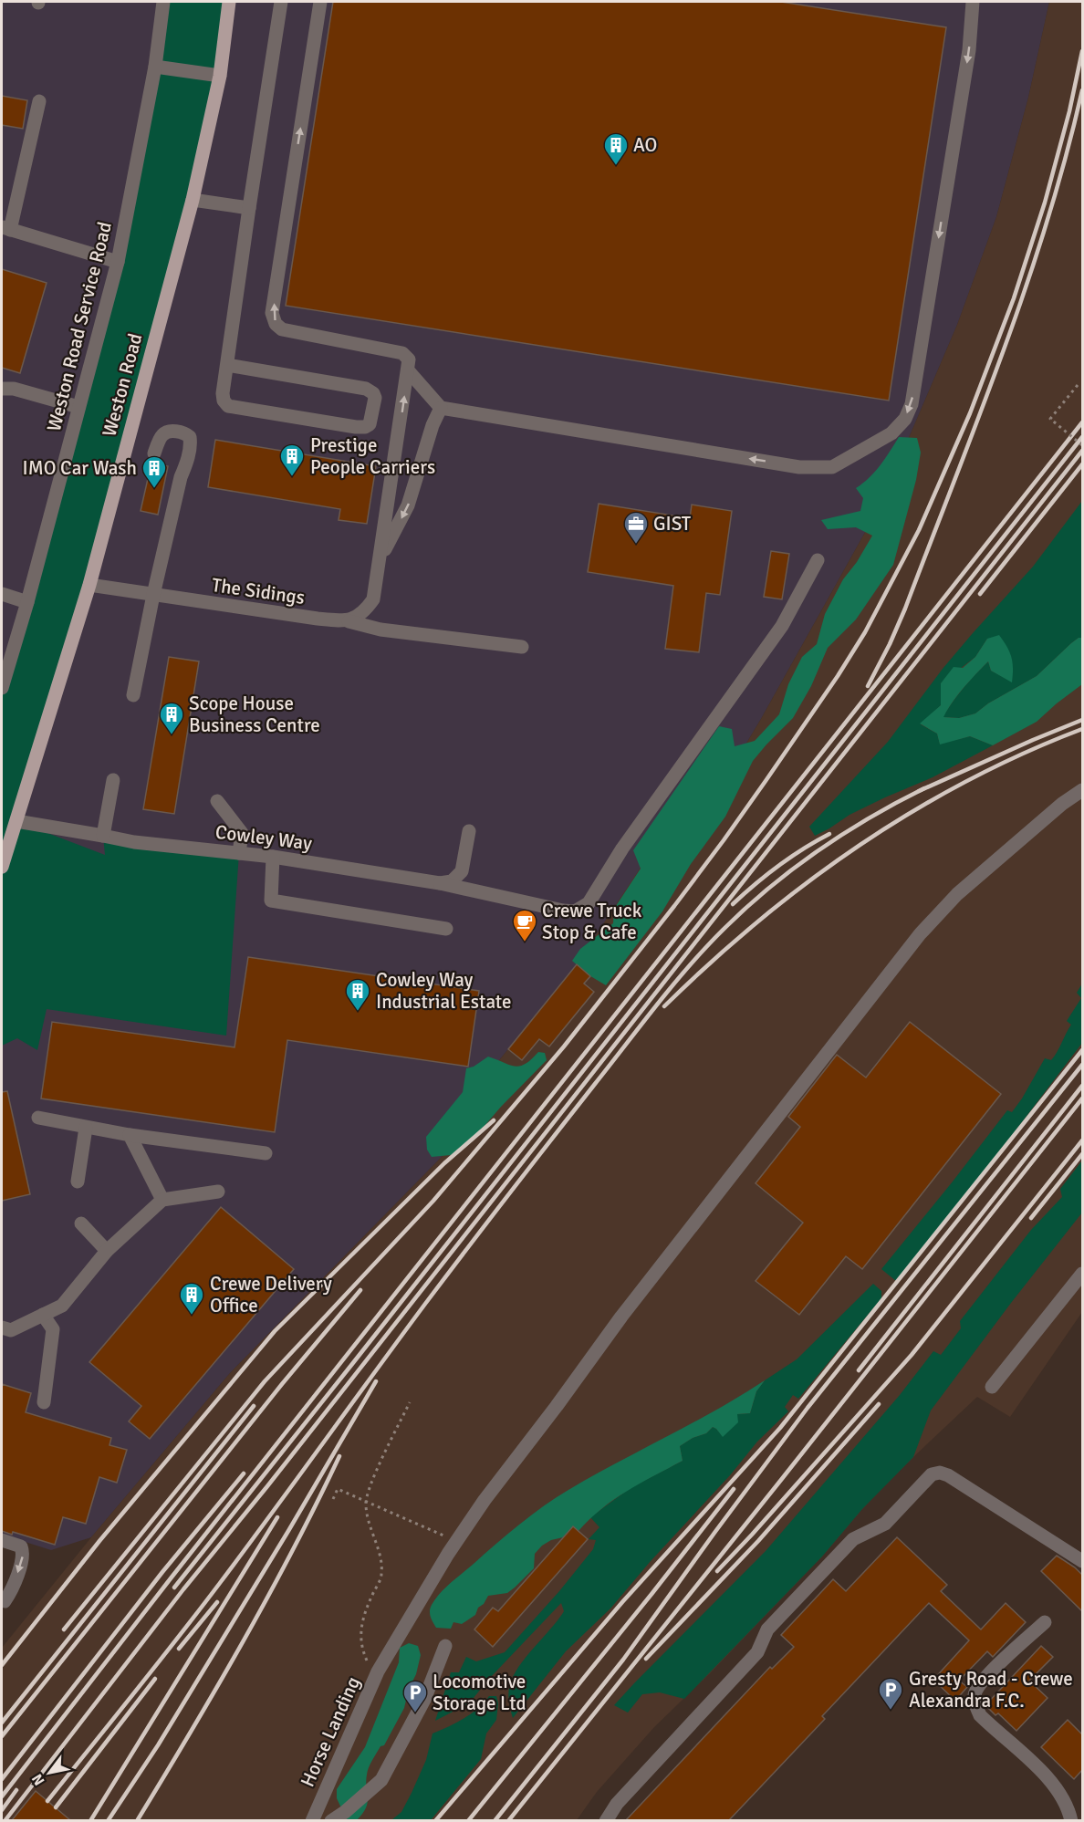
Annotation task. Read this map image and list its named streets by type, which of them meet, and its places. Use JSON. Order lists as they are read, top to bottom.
{
  "streets": {
    "main road": ["Weston Road"],
    "street": [
      "Weston Road Service Road",
      "The Sidings",
      "Cowley Way",
      "Horse Landing"
    ]
  },
  "crossings": [
    ["Weston Road", "The Sidings"],
    ["Weston Road", "Cowley Way"]
  ],
  "places": {
    "building": [
      "AO",
      "Prestige People Carriers",
      "IMO Car Wash",
      "Scope House Business Centre",
      "Cowley Way Industrial Estate",
      "Crewe Delivery Office"
    ],
    "office": ["GIST"],
    "cafe": ["Crewe Truck Stop & Cafe"],
    "parking": ["Gresty Road - Crewe Alexandra F.C.", "Locomotive Storage Ltd"]
  },
  "north": "bottom left"
}
